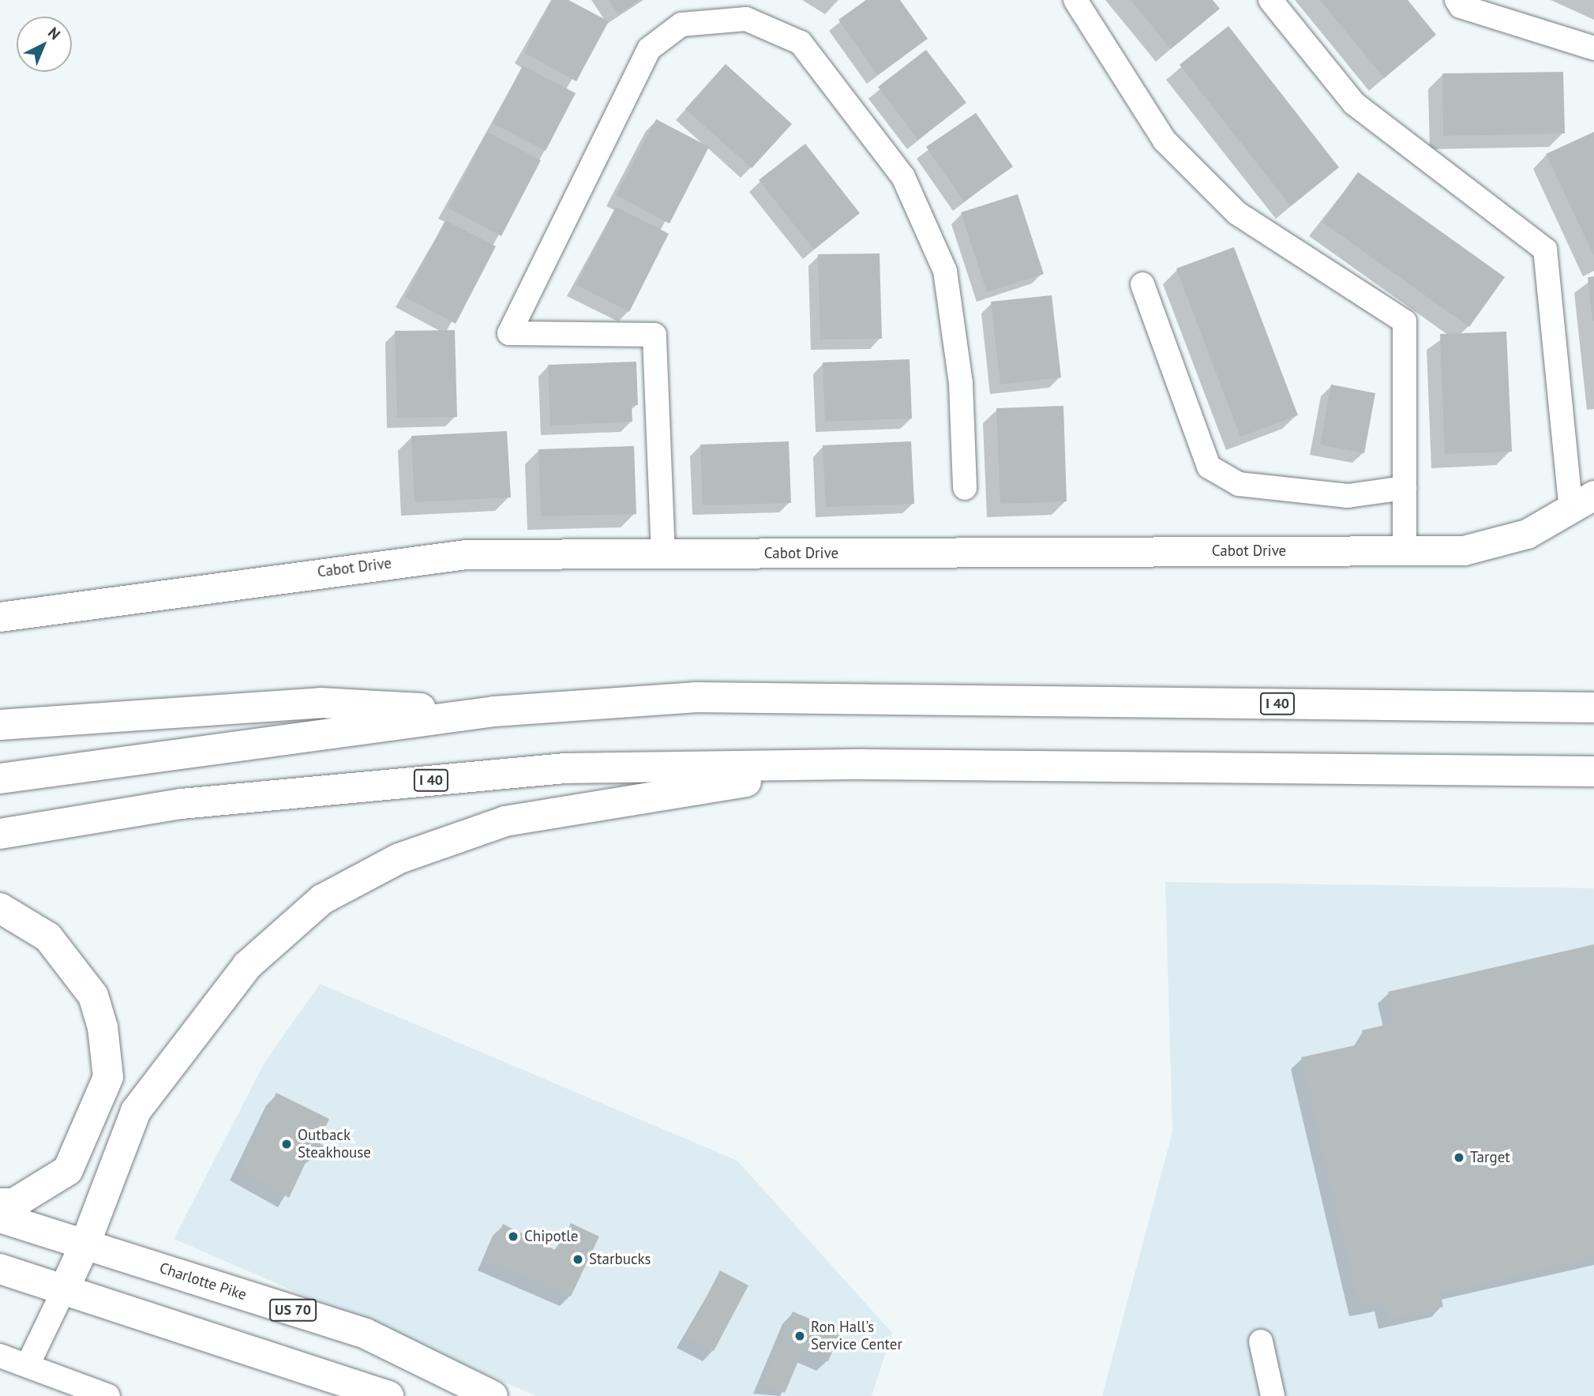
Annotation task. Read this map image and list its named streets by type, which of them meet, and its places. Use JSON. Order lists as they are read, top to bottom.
{
  "streets": {
    "main road": ["I 40", "Charlotte Pike", "US 70"],
    "street": ["Cabot Drive"]
  },
  "places": [
    "Outback Steakhouse",
    "Target",
    "Chipotle",
    "Starbucks",
    "Ron Hall's Service Center"
  ],
  "north": "top right"
}
